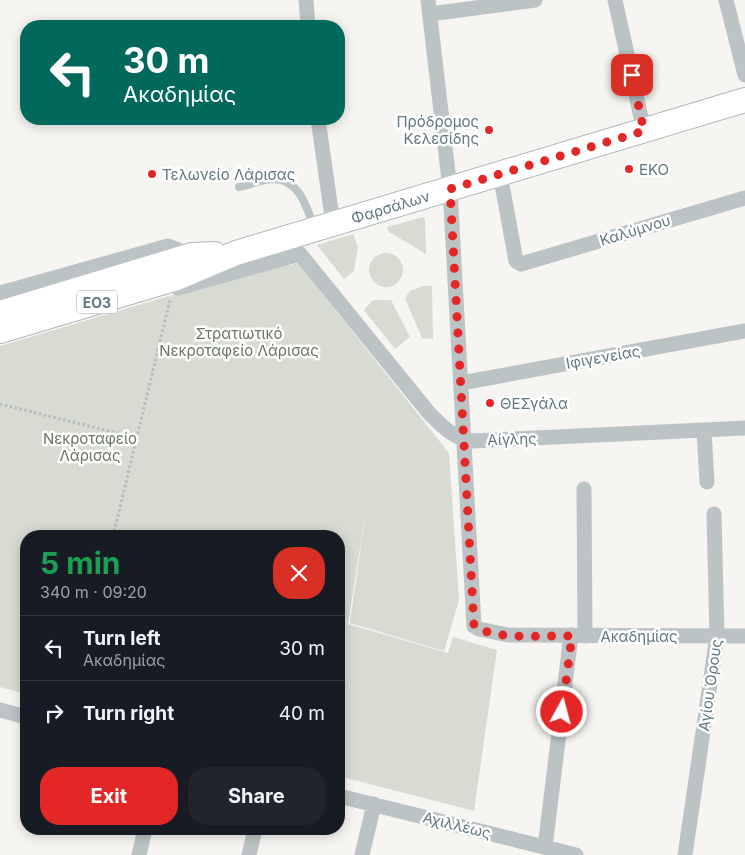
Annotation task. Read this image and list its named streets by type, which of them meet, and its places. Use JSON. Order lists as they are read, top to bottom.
{
  "streets": {
    "main road": ["Φαρσάλων", "ΕΟ3"],
    "street": [
      "Καλύμνου",
      "Ιφιγενείας",
      "Αίγλης",
      "Ακαδημίας",
      "Αγίου Όρους",
      "Αχιλλέως"
    ]
  },
  "crossings": [
    ["Φαρσάλων", "Καλύμνου"],
    ["Φαρσάλων", "ΕΟ3"],
    ["Αίγλης", "Ακαδημίας"],
    ["Ακαδημίας", "Αγίου Όρους"]
  ],
  "parks": ["Στρατιωτικό Νεκροταφείο Λάρισας", "Νεκροταφείο Λάρισας"],
  "places": [
    "Πρόδρομος Κελεσίδης",
    "EKO",
    "Τελωνείο Λάρισας",
    "ΘΕΣγάλα"
  ],
  "page": {
    "turn": ["30 m", "Ακαδημίας"],
    "heading": ["5 min", "340 m · 09:20"],
    "list": [
      {
        "name": "Turn left",
        "note": "Ακαδημίας",
        "value": "30 m"
      },
      {
        "name": "Turn right",
        "value": "40 m"
      }
    ],
    "buttons": ["Exit", "Share"]
  }
}
